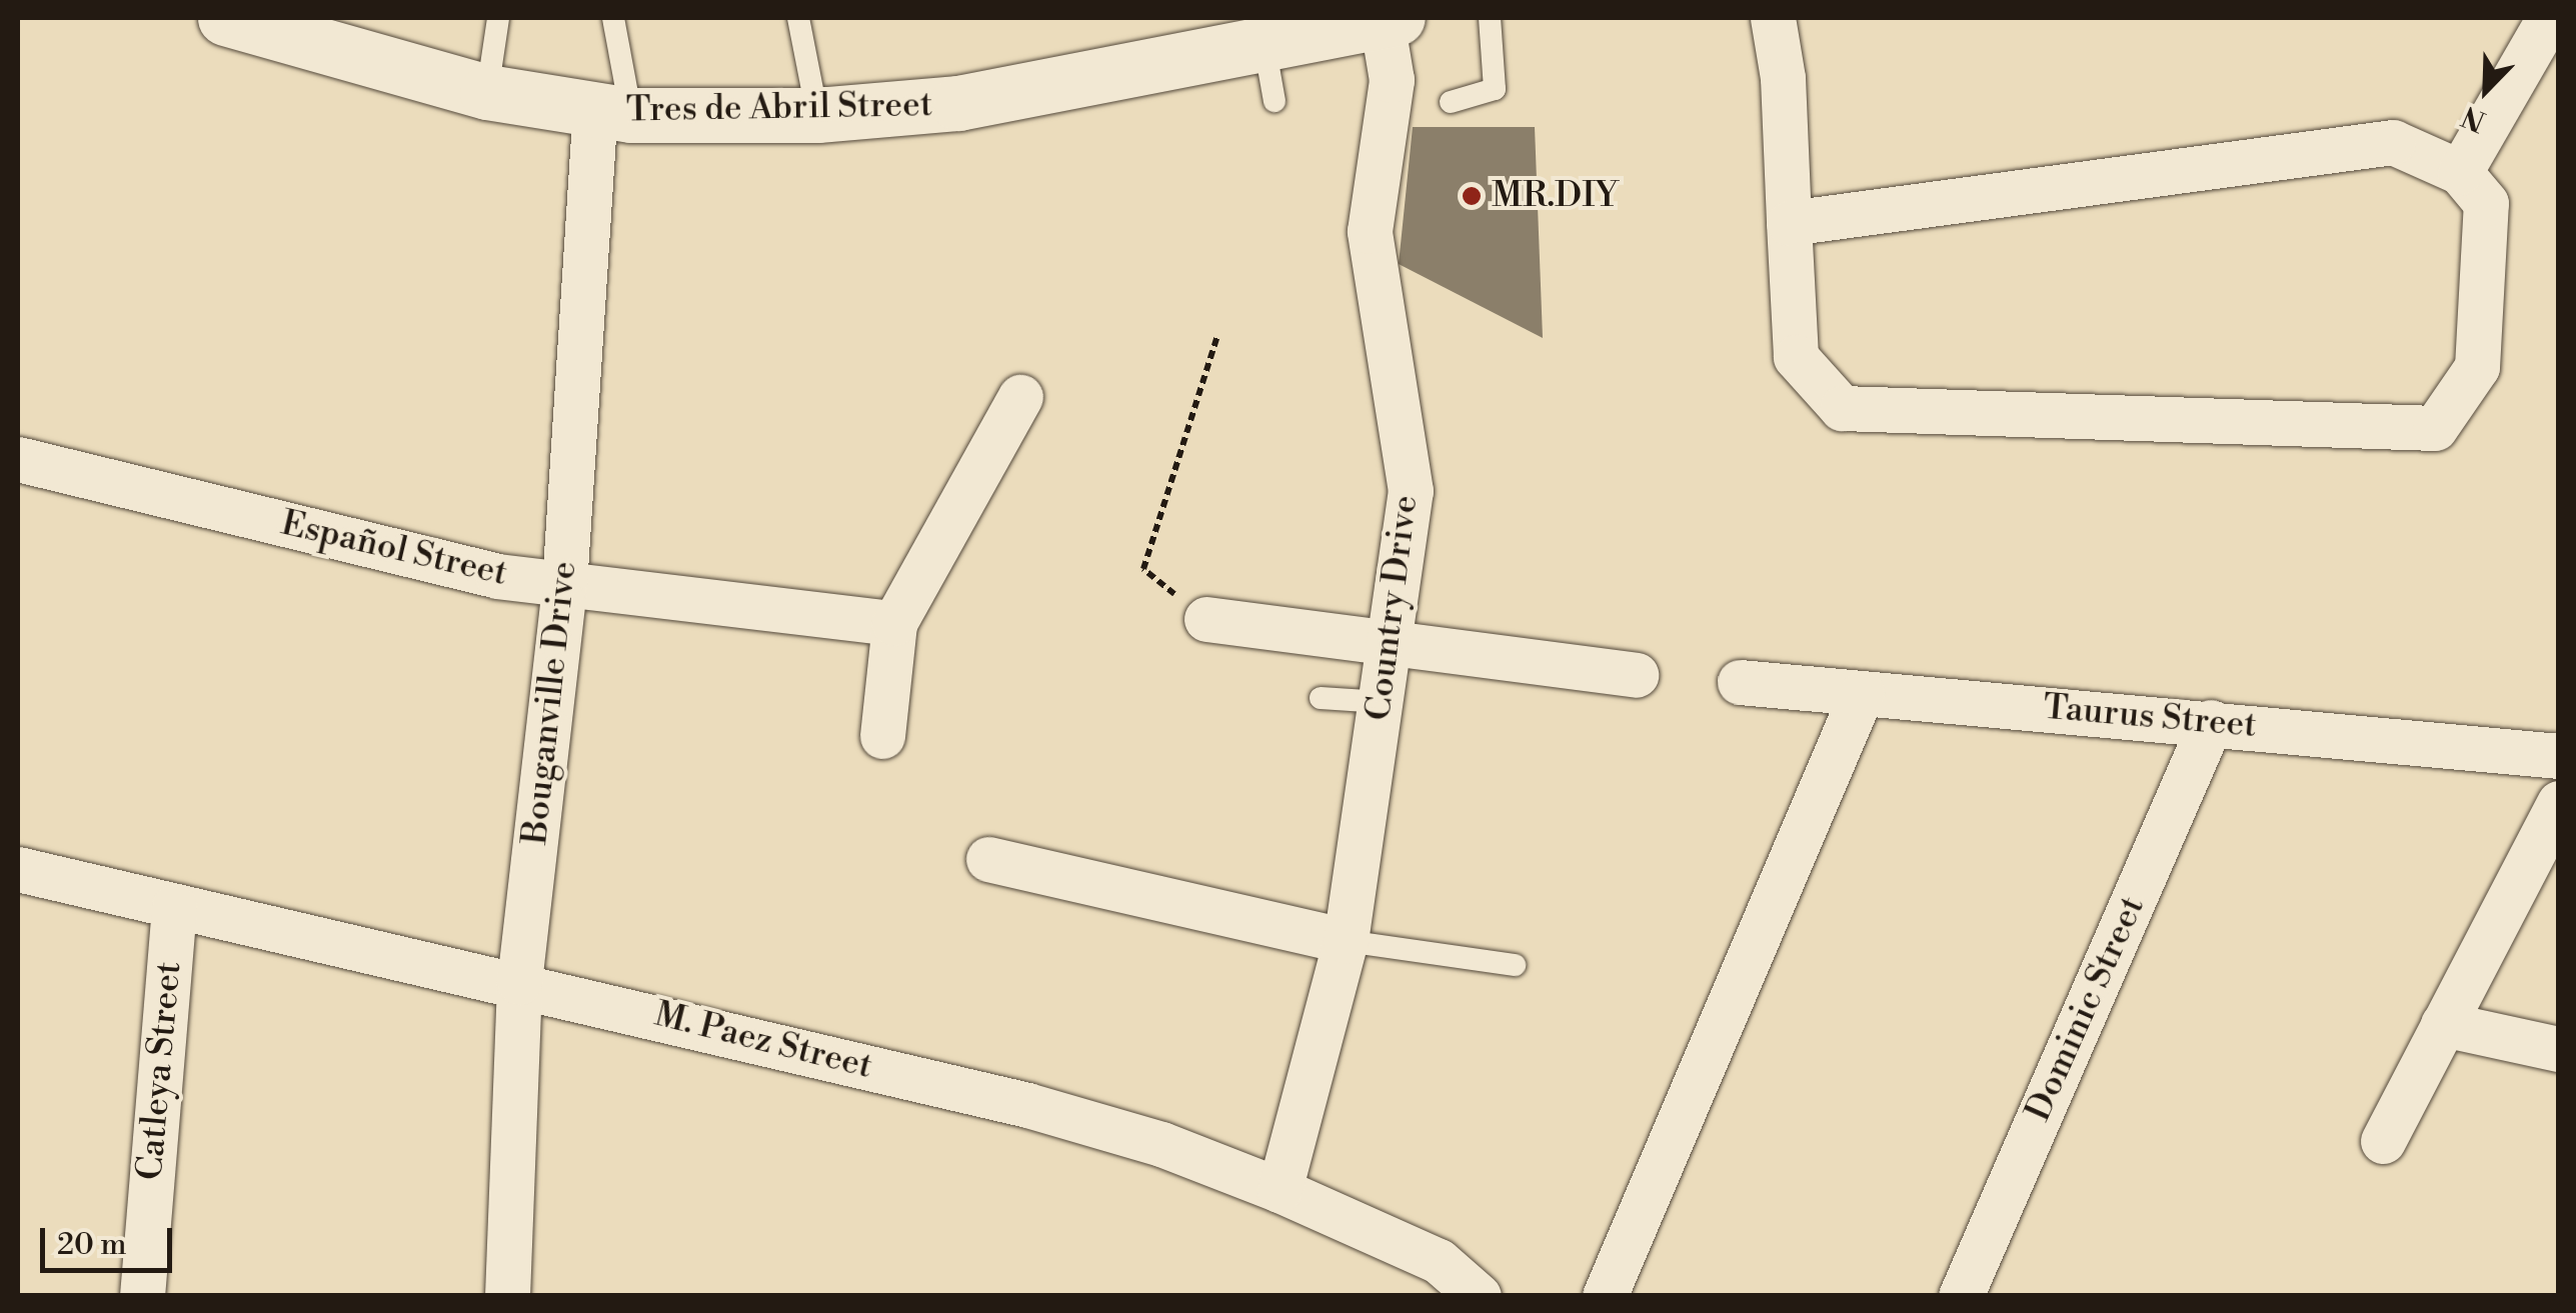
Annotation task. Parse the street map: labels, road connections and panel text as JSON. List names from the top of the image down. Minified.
{"streets":{"street":["Tres de Abril Street","Español Street","Country Drive","Bouganville Drive","Taurus Street","Dominic Street","M. Paez Street","Catleya Street"]},"crossings":[["Tres de Abril Street","Country Drive"],["Tres de Abril Street","Bouganville Drive"],["Español Street","Bouganville Drive"],["Country Drive","M. Paez Street"],["Bouganville Drive","M. Paez Street"],["Taurus Street","Dominic Street"],["M. Paez Street","Catleya Street"]],"places":["MR.DIY"],"scale_bar":"20 m","north":"bottom left"}
